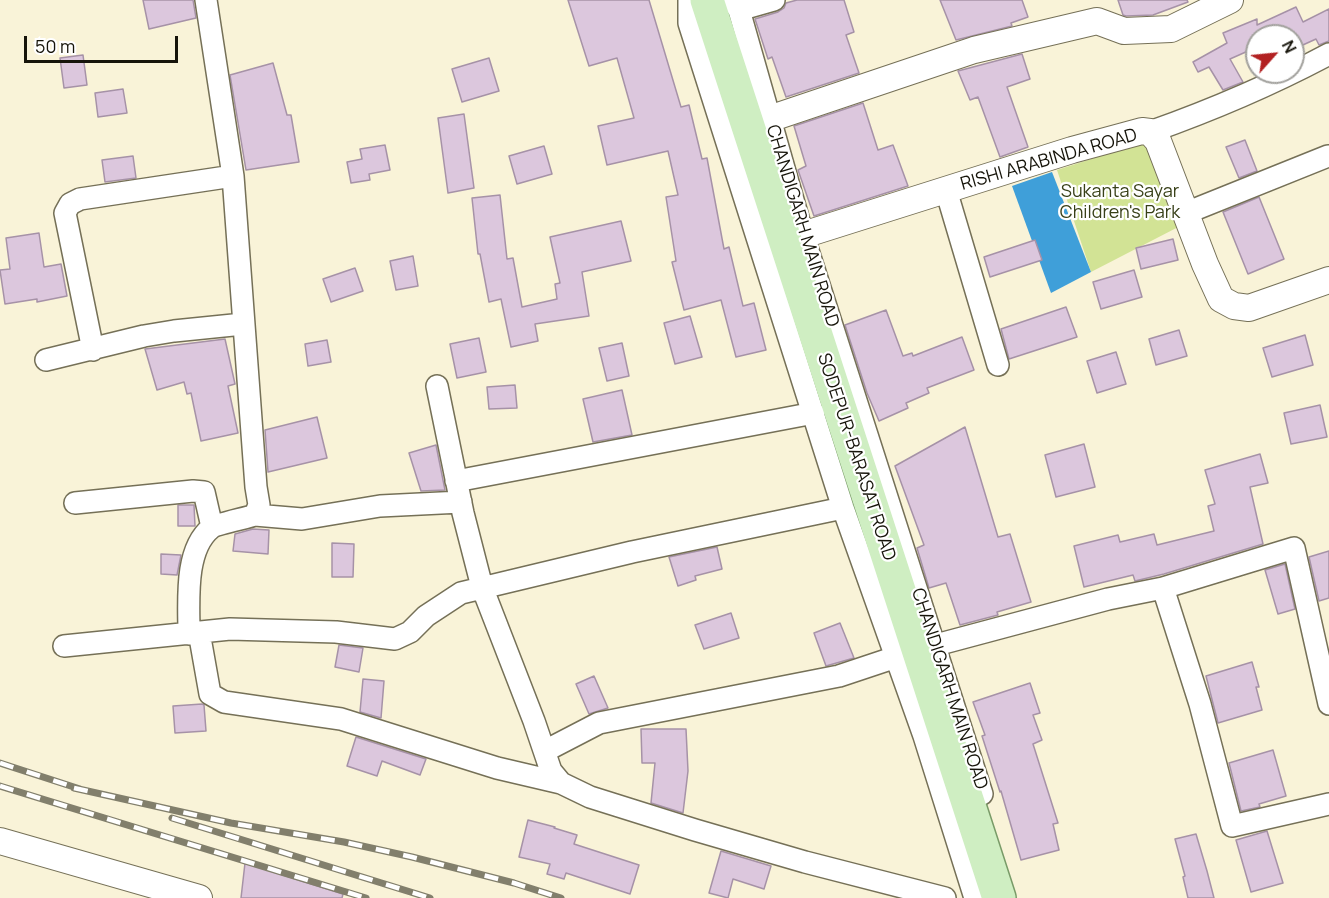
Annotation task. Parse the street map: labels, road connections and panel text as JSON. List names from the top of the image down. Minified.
{"streets":{"main road":["SODEPUR-BARASAT ROAD"],"street":["RISHI ARABINDA ROAD","CHANDIGARH MAIN ROAD"]},"crossings":[["RISHI ARABINDA ROAD","CHANDIGARH MAIN ROAD"],["CHANDIGARH MAIN ROAD","SODEPUR-BARASAT ROAD"]],"parks":["Sukanta Sayar Children's Park"],"scale_bar":"50 m","north":"top right"}
